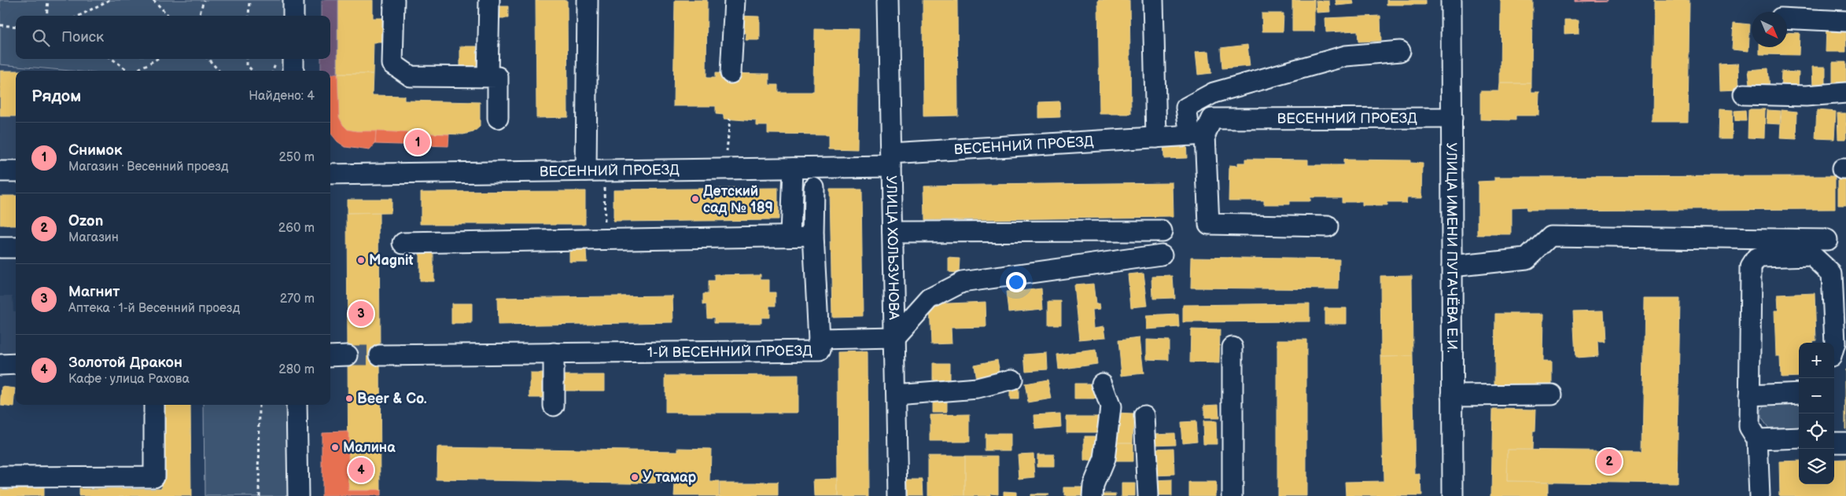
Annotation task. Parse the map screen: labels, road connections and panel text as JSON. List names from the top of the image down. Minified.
{"streets":{"street":["ВЕСЕННИЙ ПРОЕЗД","УЛИЦА ХОЛЬЗУНОВА","УЛИЦА ИМЕНИ ПУГАЧЁВА Е.И.","1-Й ВЕСЕННИЙ ПРОЕЗД"]},"crossings":[["ВЕСЕННИЙ ПРОЕЗД","УЛИЦА ХОЛЬЗУНОВА"],["ВЕСЕННИЙ ПРОЕЗД","УЛИЦА ИМЕНИ ПУГАЧЁВА Е.И."],["УЛИЦА ХОЛЬЗУНОВА","1-Й ВЕСЕННИЙ ПРОЕЗД"]],"places":["Детский сад № 189","Magnit","Beer & Co.","Малина","У тамар"],"north":"bottom right","page":{"search":"Поиск","heading":["Рядом","Найдено: 4"],"list":[{"mark":"1","name":"Снимок","note":"Магазин · Весенний проезд","value":"250 m"},{"mark":"2","name":"Ozon","note":"Магазин","value":"260 m"},{"mark":"3","name":"Магнит","note":"Аптека · 1-й Весенний проезд","value":"270 m"},{"mark":"4","name":"Золотой Дракон","note":"Кафе · улица Рахова","value":"280 m"}],"pins":["1","3","2","4"],"map_buttons":["+","−"]}}
